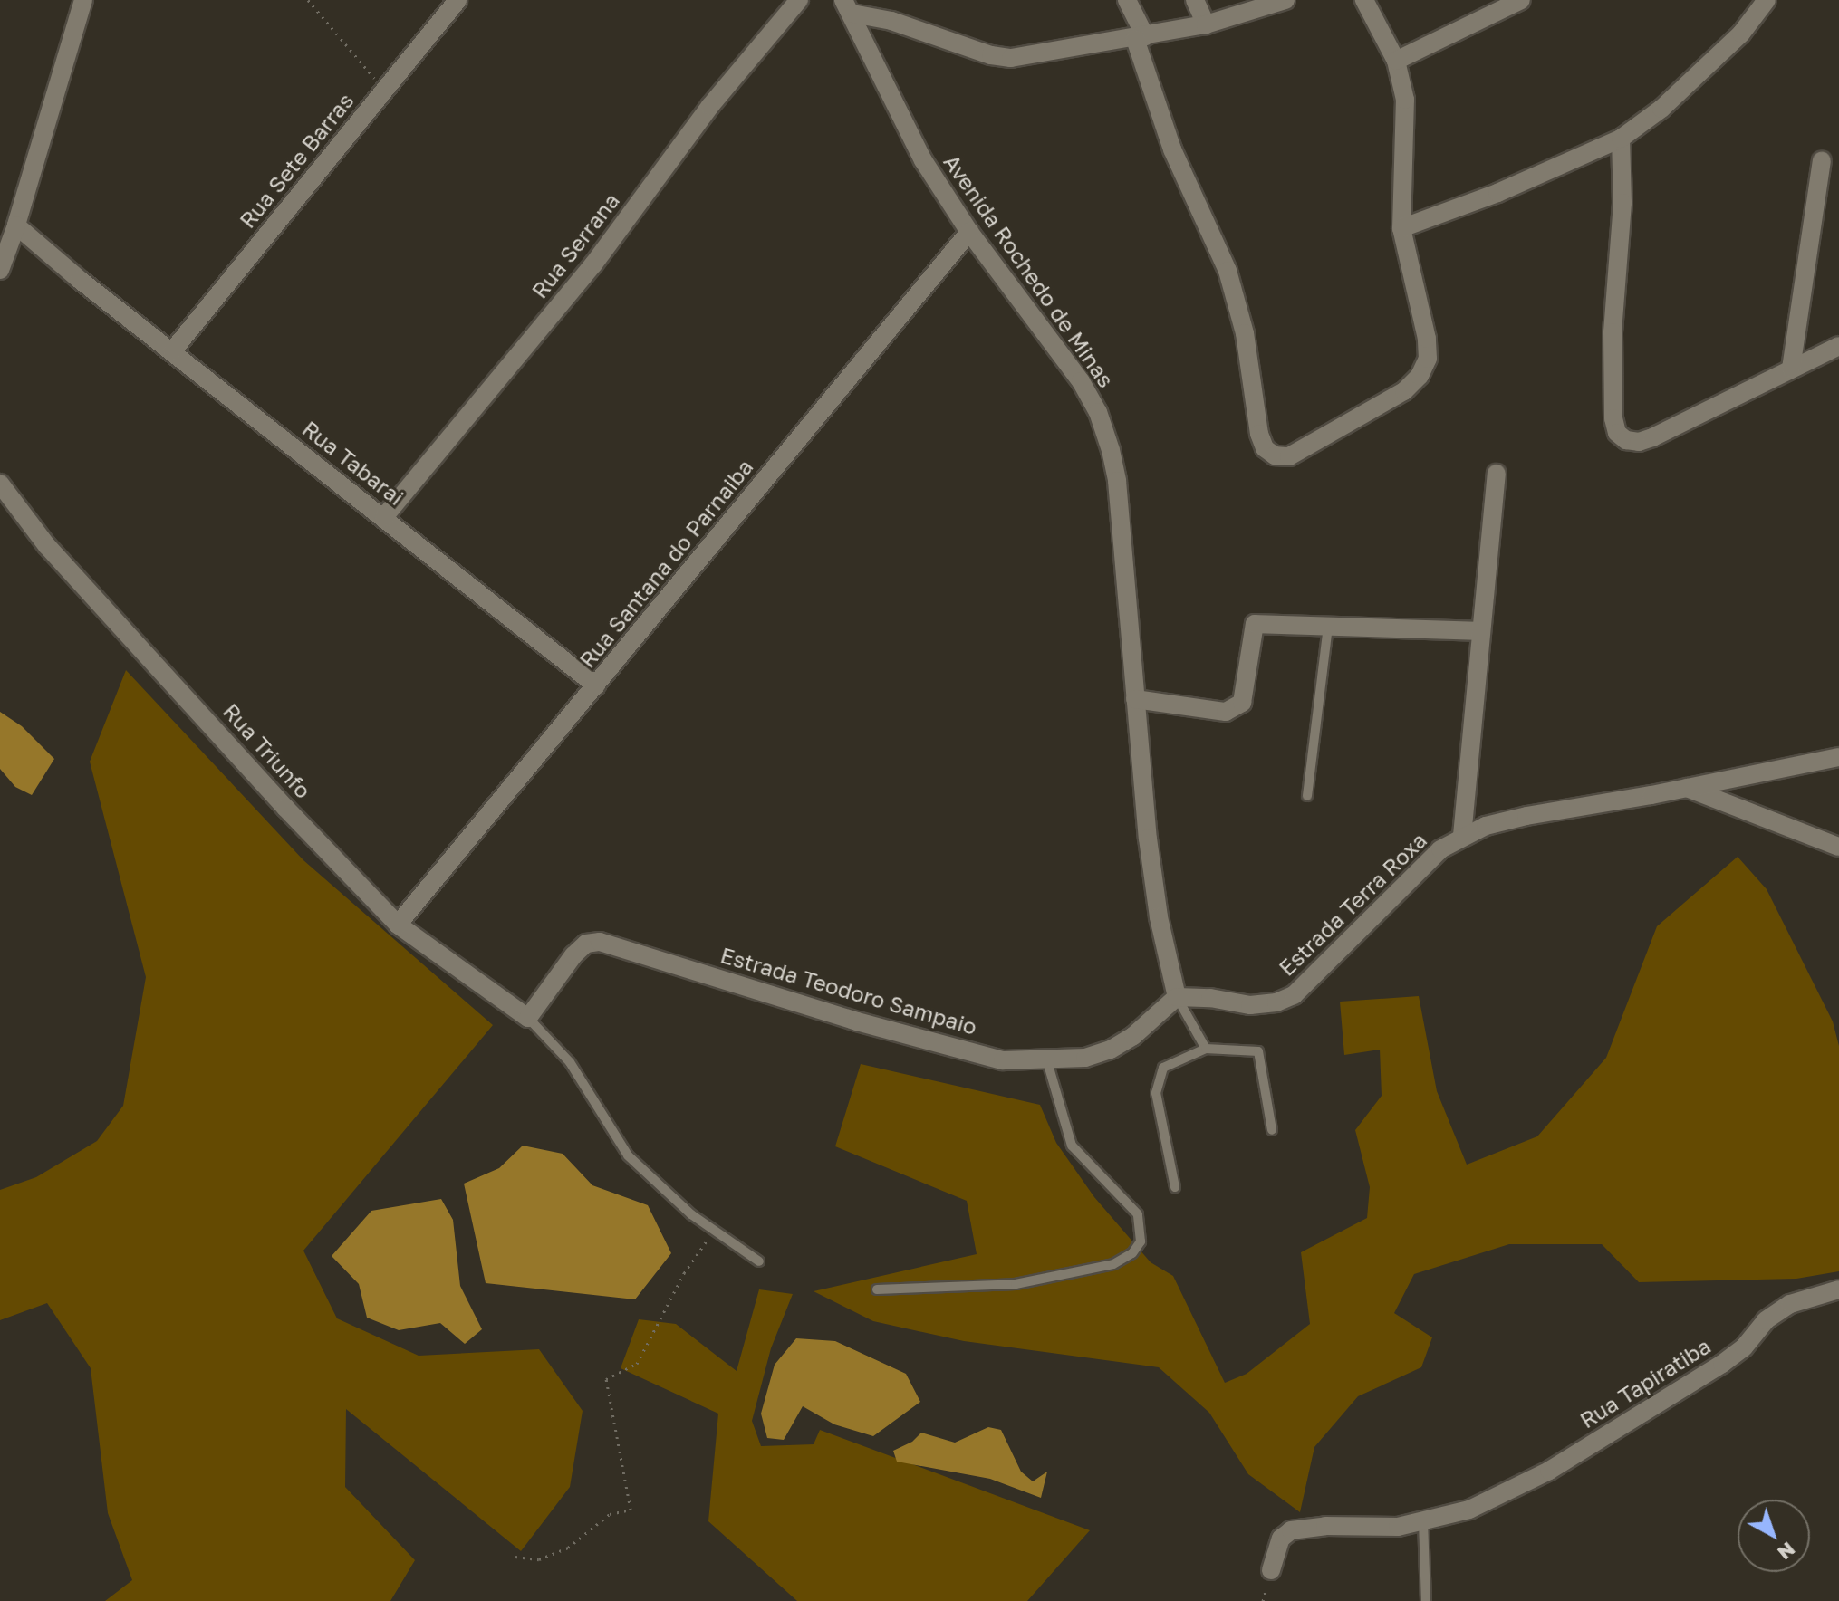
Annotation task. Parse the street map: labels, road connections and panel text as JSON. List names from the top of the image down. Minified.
{"streets":{"street":["Rua Sete Barras","Rua Serrana","Avenida Rochedo de Minas","Rua Tabarai","Rua Santana do Parnaiba","Rua Triunfo","Estrada Terra Roxa","Estrada Teodoro Sampaio","Rua Tapiratiba"]},"crossings":[["Rua Sete Barras","Rua Tabarai"],["Rua Serrana","Rua Tabarai"],["Avenida Rochedo de Minas","Rua Santana do Parnaiba"],["Rua Tabarai","Rua Santana do Parnaiba"],["Rua Santana do Parnaiba","Rua Triunfo"],["Rua Triunfo","Estrada Teodoro Sampaio"],["Estrada Terra Roxa","Estrada Teodoro Sampaio"]],"north":"bottom right"}
